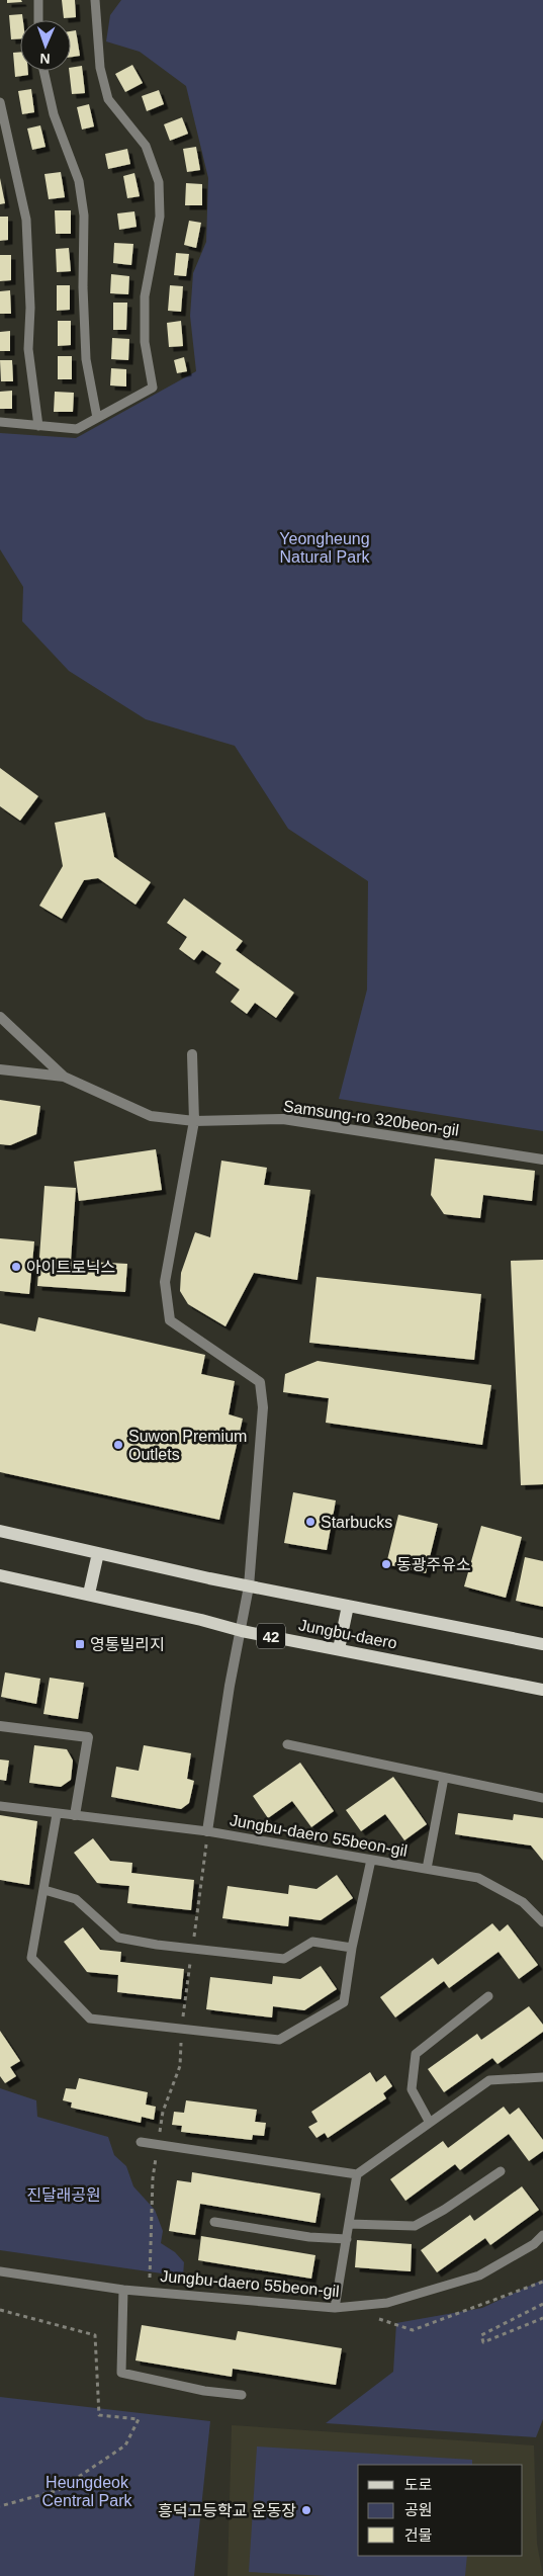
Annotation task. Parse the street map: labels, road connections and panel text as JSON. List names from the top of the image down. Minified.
{"streets":{"main road":["Jungbu-daero","42"],"street":["Samsung-ro 320beon-gil"],"lane":["Jungbu-daero 55beon-gil"]},"parks":["Yeongheung Natural Park","진달래공원","Heungdeok Central Park"],"places":{"other":["아이트로닉스","Suwon Premium Outlets","Starbucks","동광주유소","흥덕고등학교 운동장"],"transit":["영통빌리지"]},"legend":["도로","공원","건물"],"north":"bottom"}
